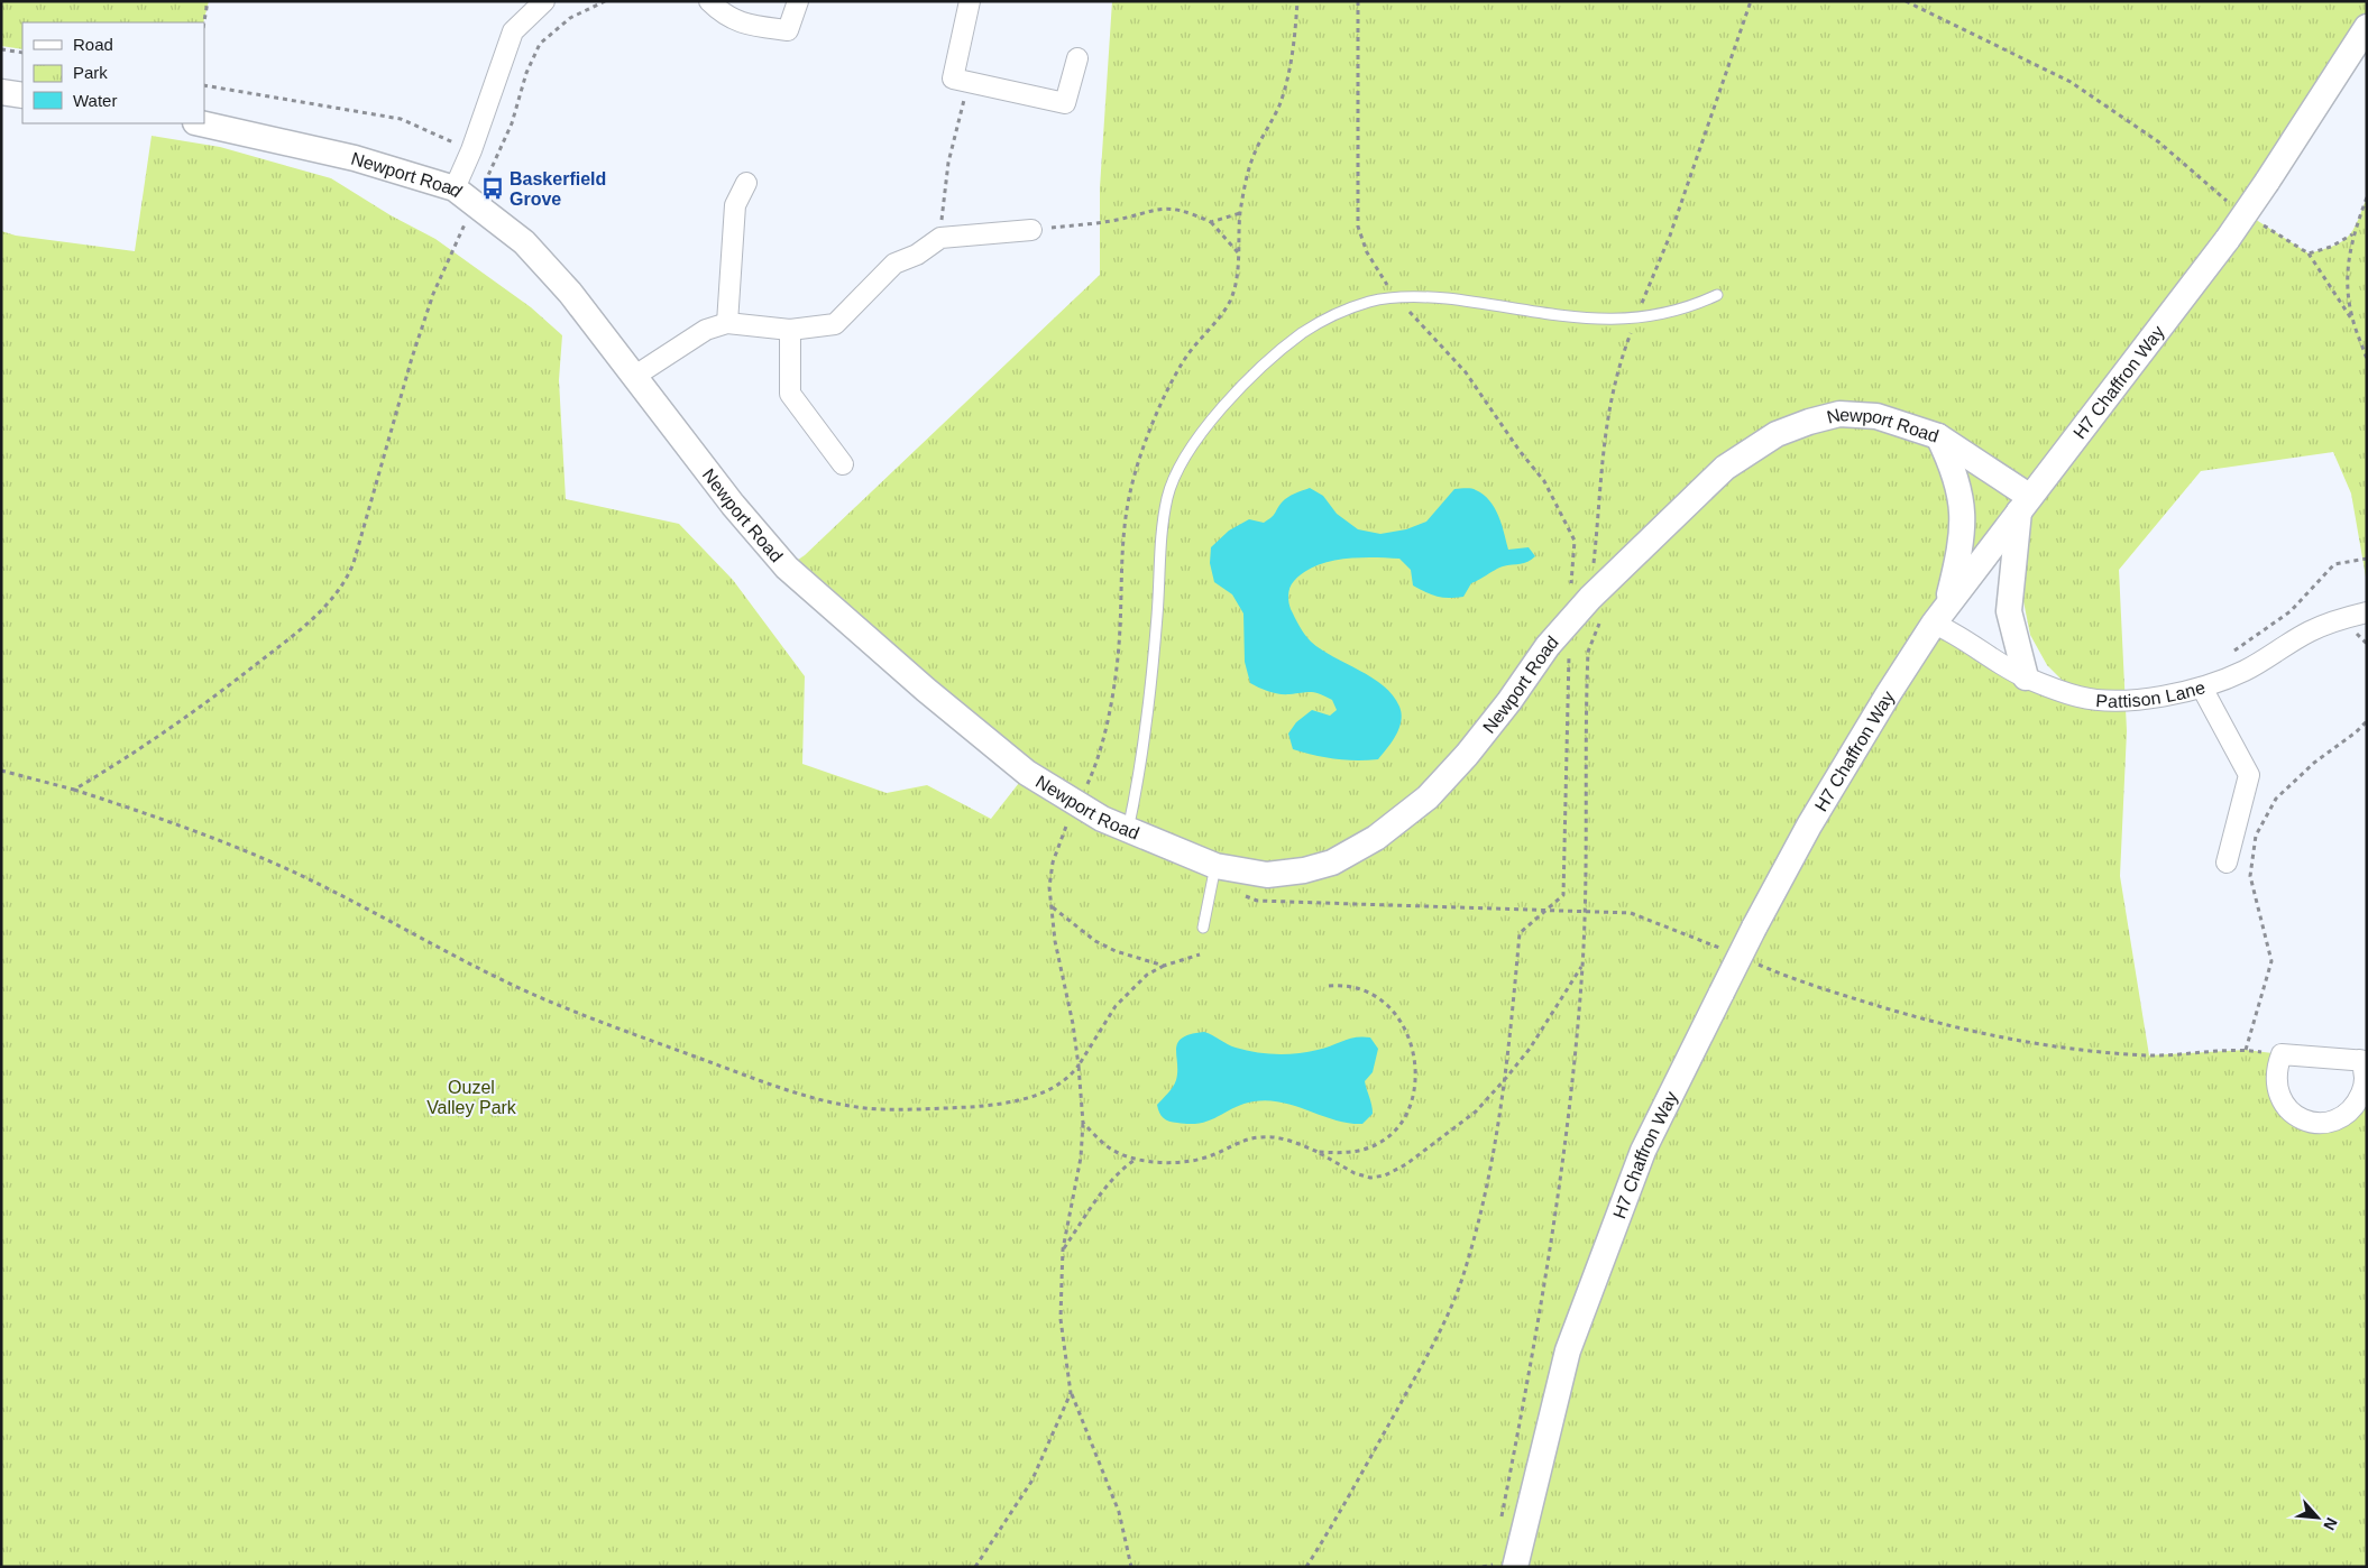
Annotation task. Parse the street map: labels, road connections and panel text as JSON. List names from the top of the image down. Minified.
{"streets":{"street":["Newport Road","H7 Chaffron Way","Pattison Lane"]},"crossings":[["Newport Road","H7 Chaffron Way"],["H7 Chaffron Way","Pattison Lane"]],"parks":["Ouzel Valley Park"],"places":{"bus stop":["Baskerfield Grove"]},"legend":["Road","Park","Water"],"north":"bottom right"}
